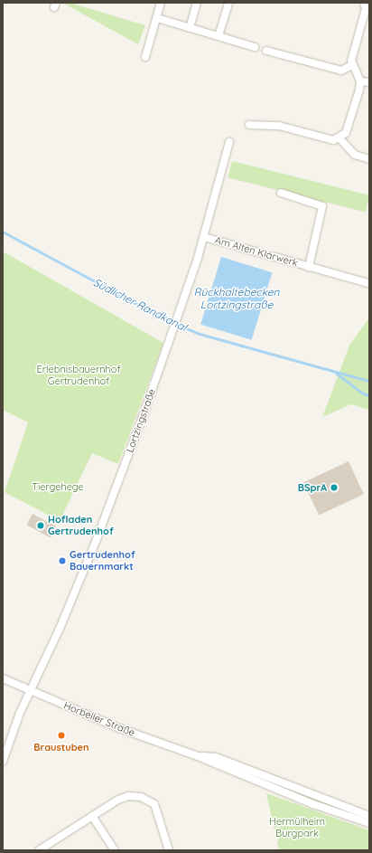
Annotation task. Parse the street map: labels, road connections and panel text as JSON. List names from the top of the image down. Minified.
{"streets":{"street":["Am Alten Klärwerk","Lortzingstraße","Horbeller Straße"]},"crossings":[["Am Alten Klärwerk","Lortzingstraße"],["Lortzingstraße","Horbeller Straße"]],"water":["Rückhaltebecken Lortzingstraße","Südlicher Randkanal"],"parks":["Erlebnisbauernhof Gertrudenhof","Tiergehege","Hermülheim Burgpark"],"places":["BSprA","Hofladen Gertrudenhof","Gertrudenhof Bauernmarkt","Braustuben"]}
